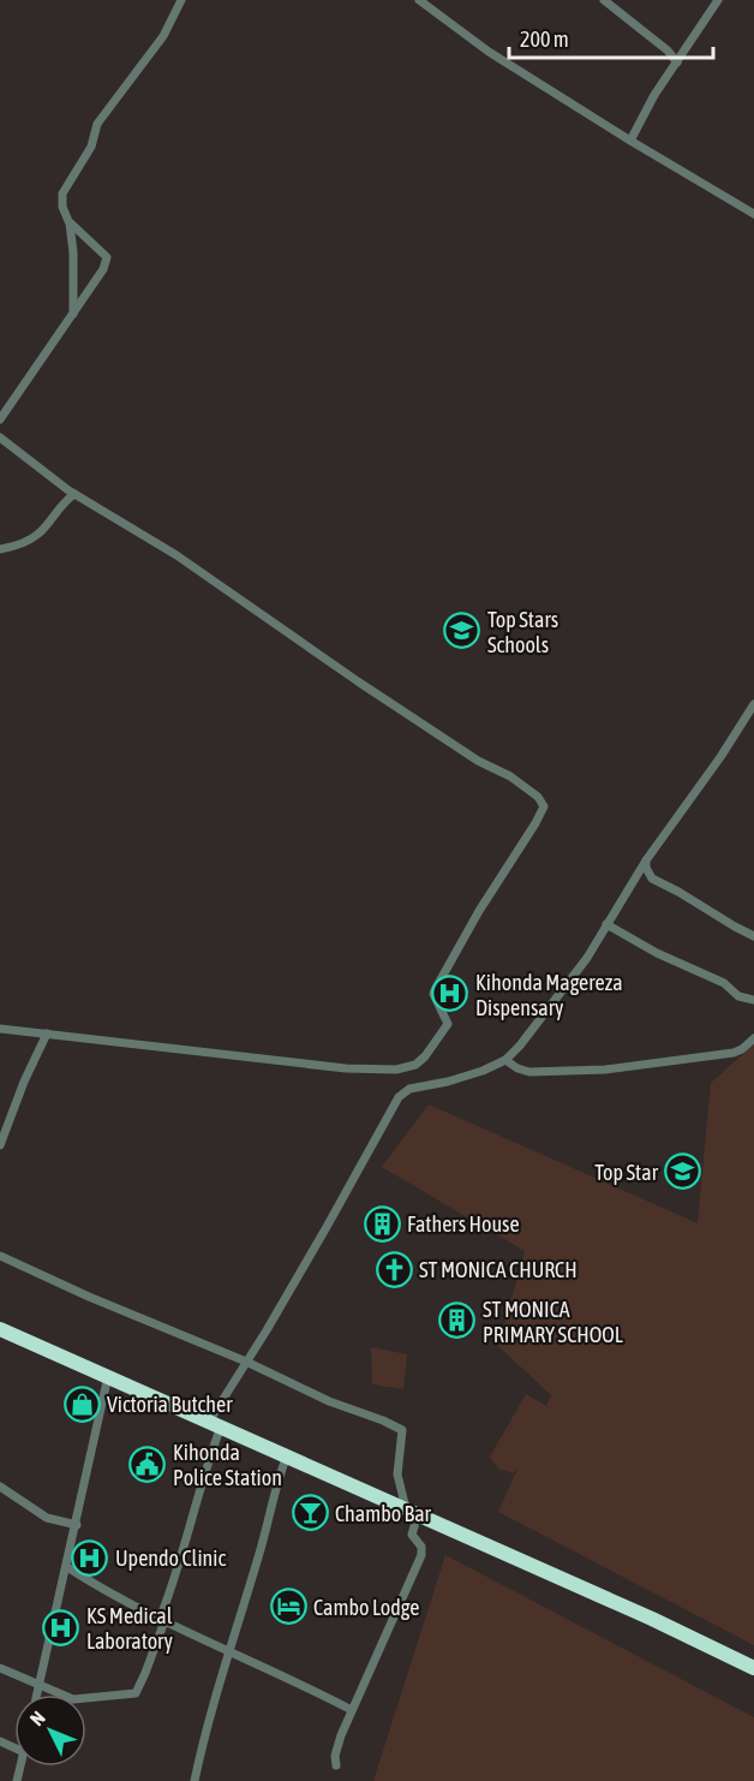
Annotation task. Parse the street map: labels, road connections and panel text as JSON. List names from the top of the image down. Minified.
{"places":{"school or university":["Top Stars Schools","Top Star"],"hospital":["Kihonda Magereza Dispensary","Upendo Clinic","KS Medical Laboratory"],"building":["Fathers House","ST MONICA PRIMARY SCHOOL"],"church":["ST MONICA CHURCH"],"shop":["Victoria Butcher"],"public building":["Kihonda Police Station"],"bar":["Chambo Bar"],"hotel":["Cambo Lodge"]},"scale_bar":"200 m","north":"top left"}
